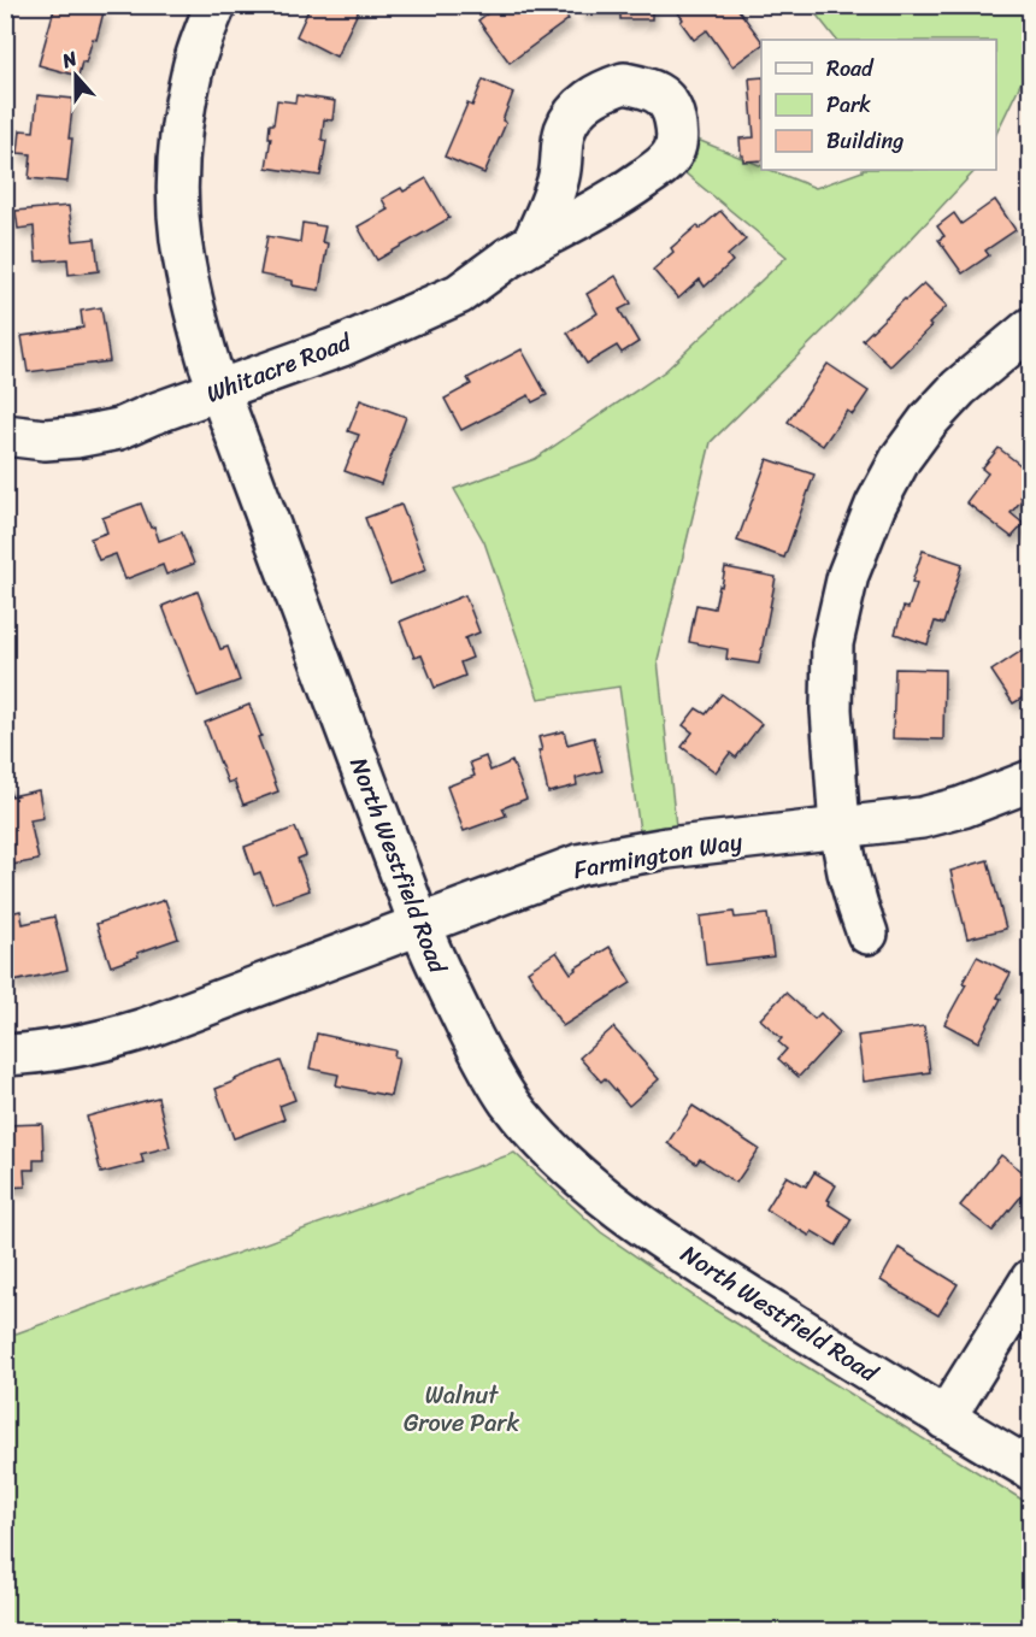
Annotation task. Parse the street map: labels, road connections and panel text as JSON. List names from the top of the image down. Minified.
{"streets":{"street":["Whitacre Road","Farmington Way","North Westfield Road"]},"crossings":[["Whitacre Road","North Westfield Road"],["Farmington Way","North Westfield Road"]],"parks":["Walnut Grove Park"],"legend":["Road","Park","Building"],"north":"top"}
